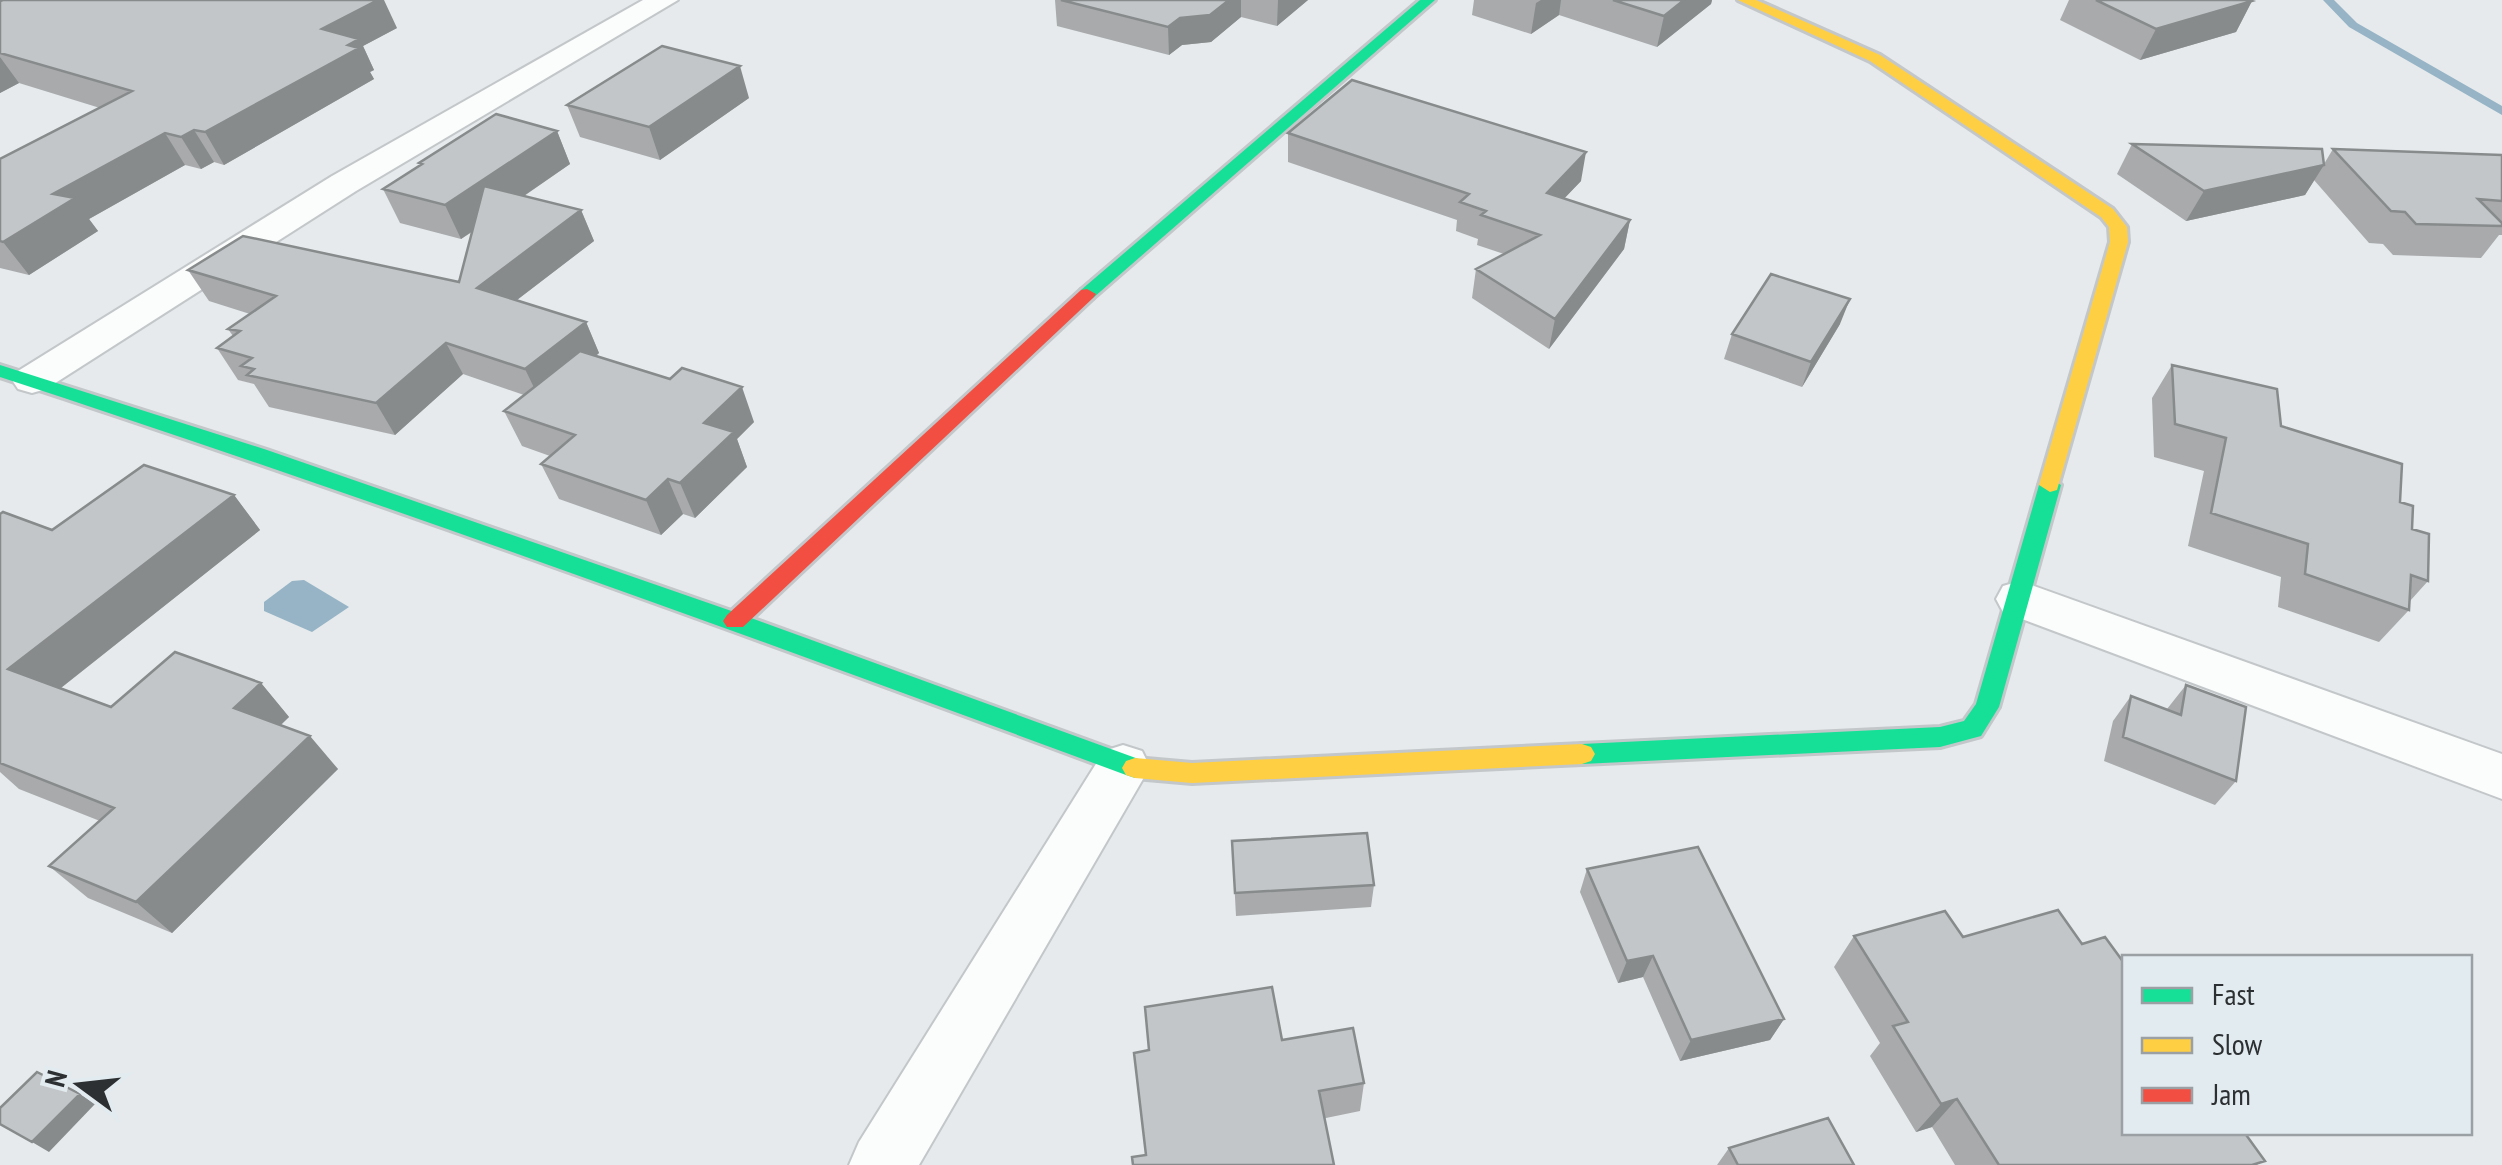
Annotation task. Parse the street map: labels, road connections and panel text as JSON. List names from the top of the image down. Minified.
{"legend":["Fast","Slow","Jam"],"north":"left"}
